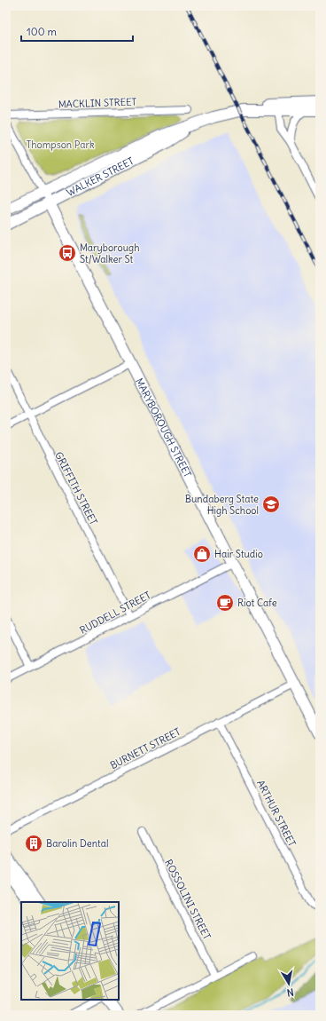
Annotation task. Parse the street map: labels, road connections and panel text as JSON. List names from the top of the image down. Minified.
{"streets":{"main road":["WALKER STREET","MARYBOROUGH STREET"],"street":["MACKLIN STREET","GRIFFITH STREET","RUDDELL STREET","BURNETT STREET","ARTHUR STREET","ROSSOLINI STREET"]},"crossings":[["WALKER STREET","MARYBOROUGH STREET"],["MARYBOROUGH STREET","RUDDELL STREET"],["MARYBOROUGH STREET","BURNETT STREET"],["GRIFFITH STREET","RUDDELL STREET"],["BURNETT STREET","ARTHUR STREET"]],"parks":["Thompson Park"],"places":{"bus stop":["Maryborough St/Walker St"],"school or university":["Bundaberg State High School"],"shop":["Hair Studio"],"cafe":["Riot Cafe"],"building":["Barolin Dental"]},"scale_bar":"100 m","north":"bottom"}
